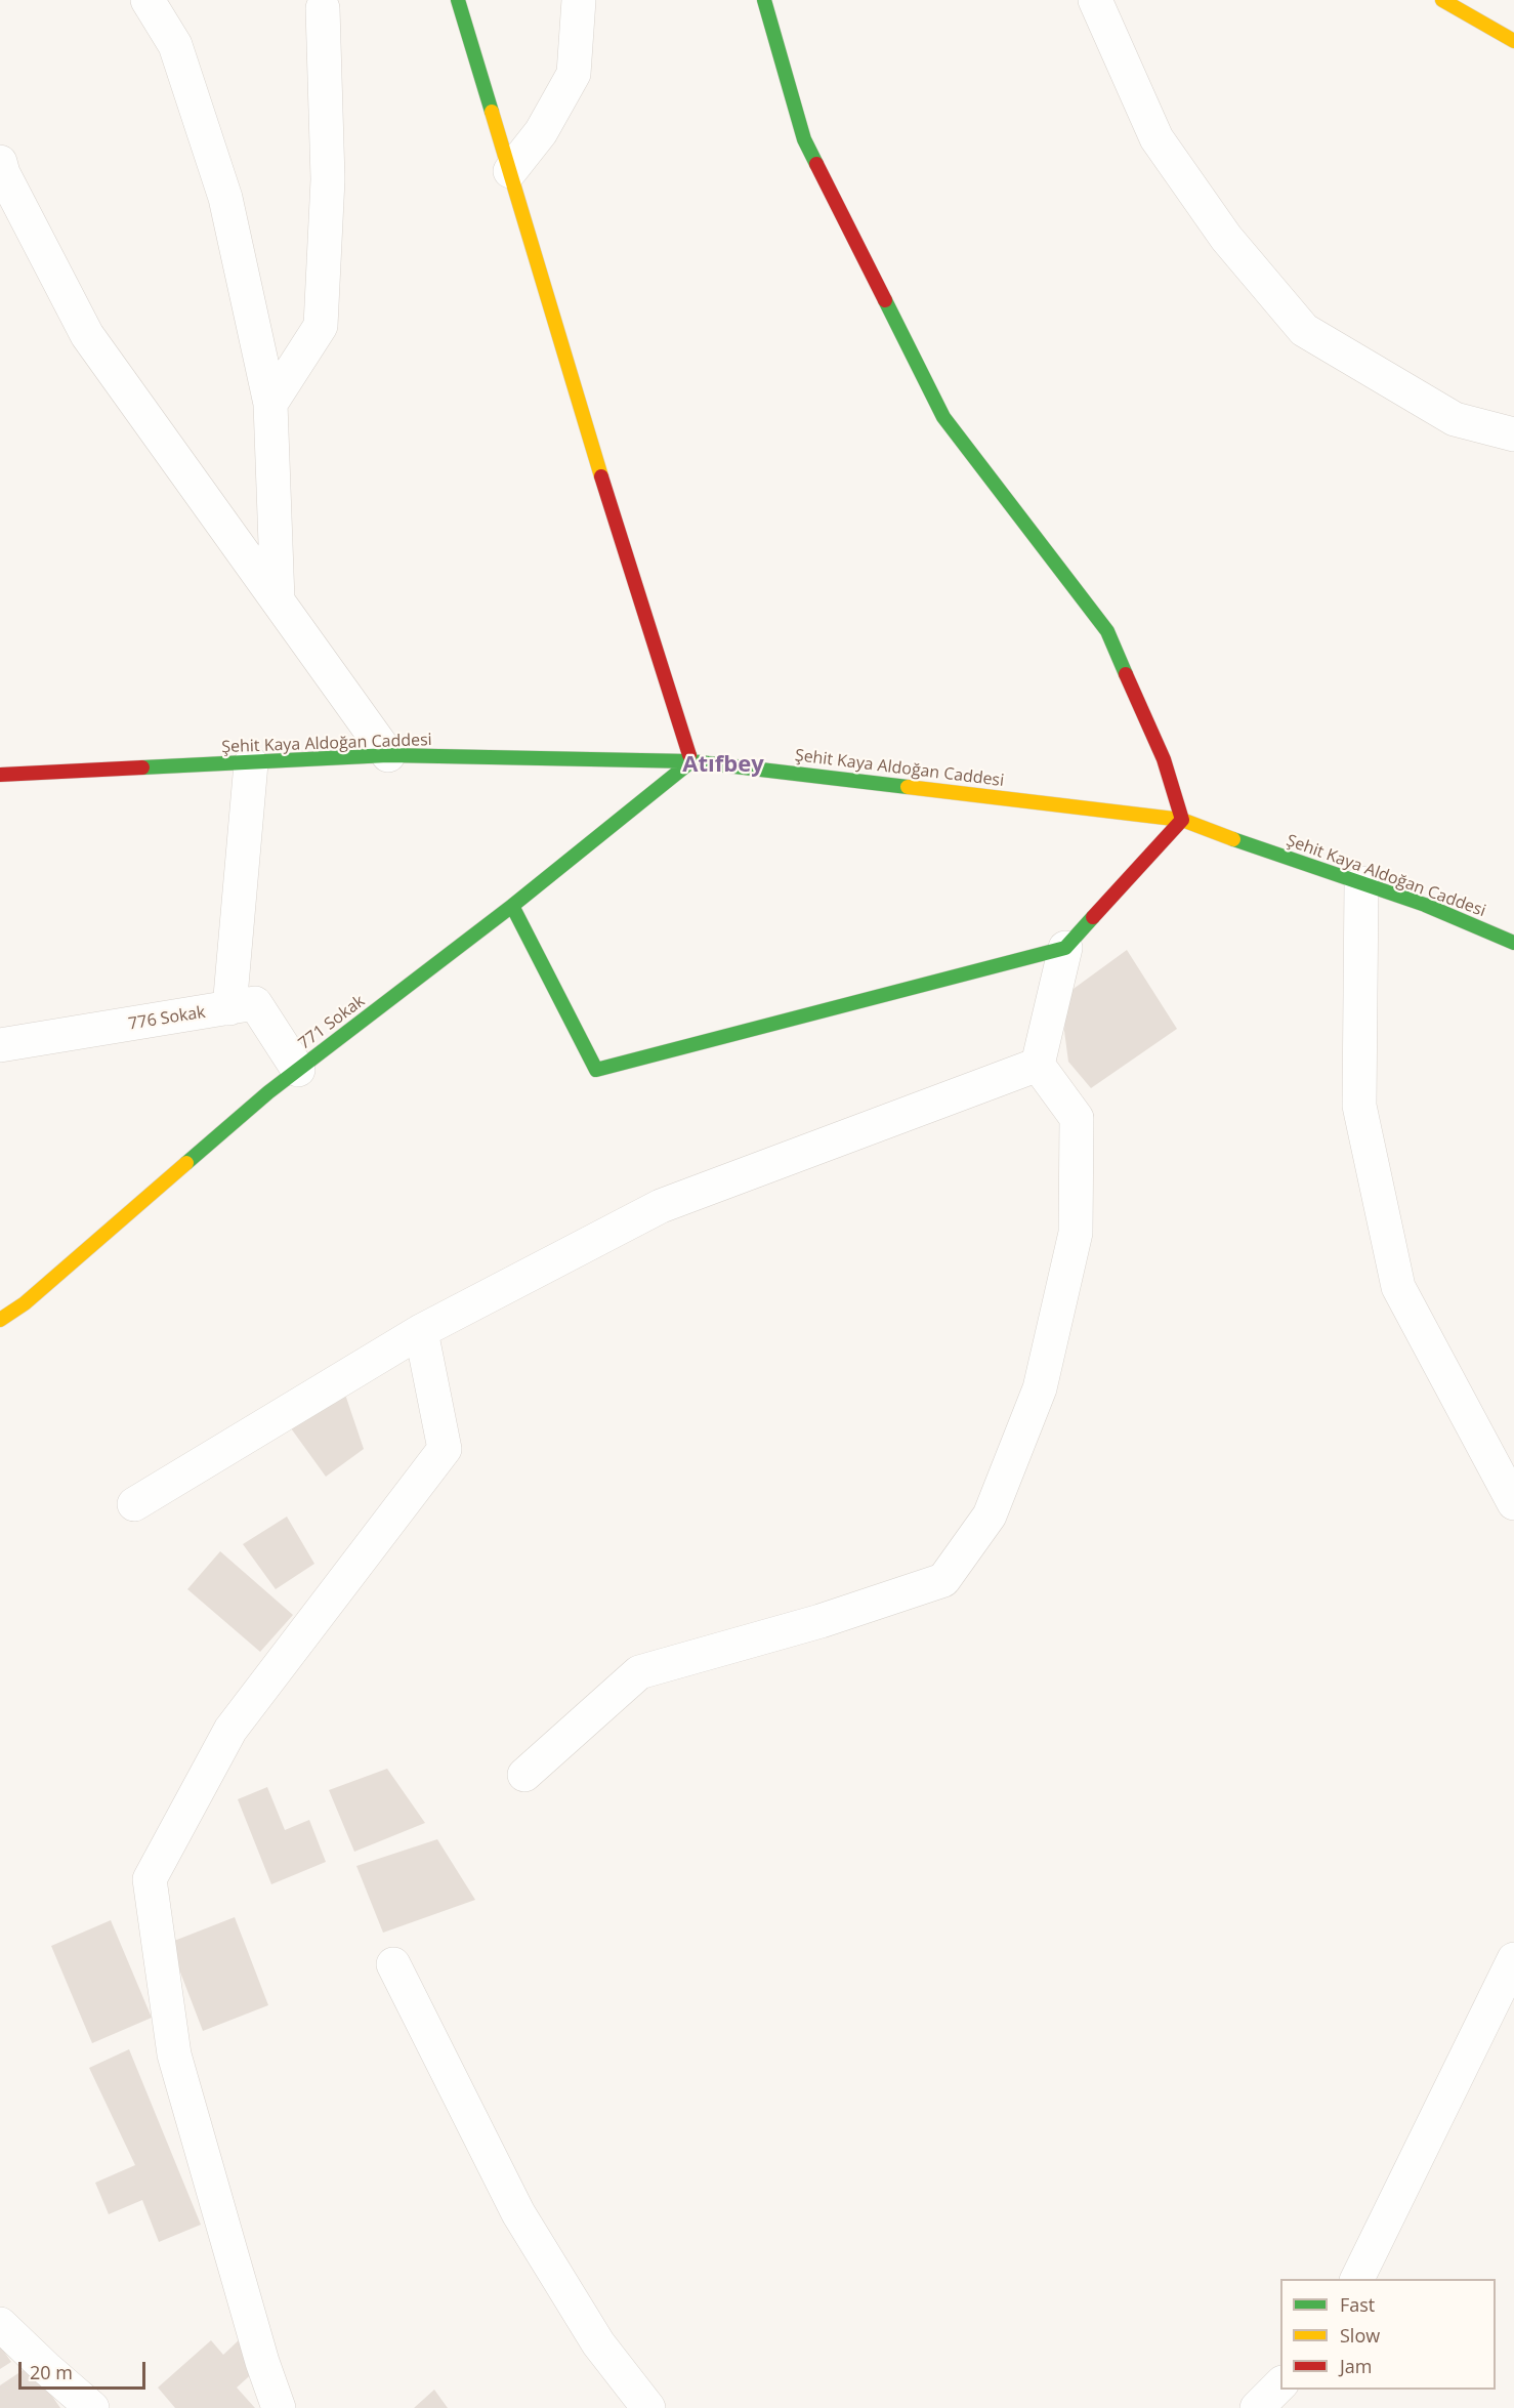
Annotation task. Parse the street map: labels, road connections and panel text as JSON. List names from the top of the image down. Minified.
{"streets":{"street":["Şehit Kaya Aldoğan Caddesi","776 Sokak","771 Sokak"]},"crossings":[["Şehit Kaya Aldoğan Caddesi","771 Sokak"],["776 Sokak","771 Sokak"]],"districts":["Atıfbey"],"legend":["Fast","Slow","Jam"],"scale_bar":"20 m"}
